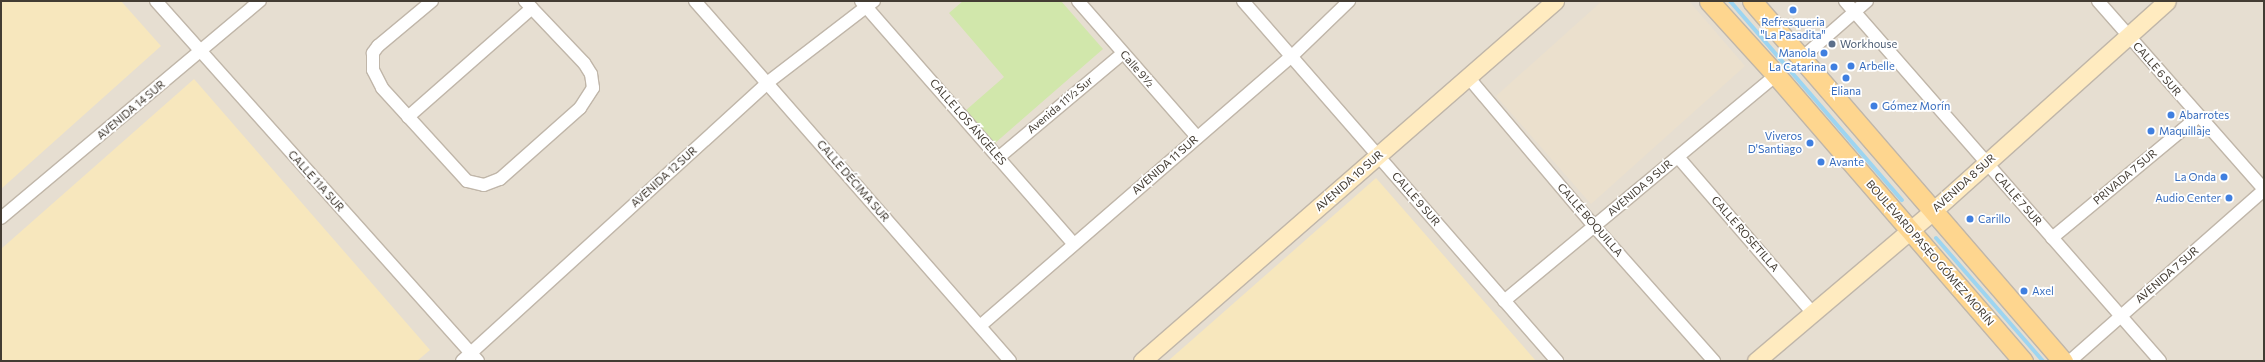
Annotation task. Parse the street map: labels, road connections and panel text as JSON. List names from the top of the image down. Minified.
{"streets":{"main road":["AVENIDA 10 SUR","AVENIDA 8 SUR","BOULEVARD PASEO GÓMEZ MORÍN"],"street":["Calle 9½","CALLE 6 SUR","Avenida 11½ Sur","AVENIDA 14 SUR","CALLE LOS ÁNGELES","AVENIDA 11 SUR","AVENIDA 12 SUR","PRIVADA 7 SUR","CALLE 11A SUR","CALLE DÉCIMA SUR","AVENIDA 9 SUR","CALLE 9 SUR","CALLE 7 SUR","CALLE BOQUILLA","CALLE ROSETILLA","AVENIDA 7 SUR"]},"crossings":[["Calle 9½","Avenida 11½ Sur"],["Calle 9½","AVENIDA 11 SUR"],["CALLE 6 SUR","PRIVADA 7 SUR"],["CALLE 6 SUR","AVENIDA 8 SUR"],["CALLE 6 SUR","AVENIDA 7 SUR"],["Avenida 11½ Sur","CALLE LOS ÁNGELES"],["AVENIDA 14 SUR","CALLE 11A SUR"],["CALLE LOS ÁNGELES","AVENIDA 11 SUR"],["CALLE LOS ÁNGELES","AVENIDA 12 SUR"],["AVENIDA 11 SUR","CALLE DÉCIMA SUR"],["AVENIDA 11 SUR","CALLE 9 SUR"],["AVENIDA 12 SUR","CALLE 11A SUR"],["AVENIDA 12 SUR","CALLE DÉCIMA SUR"],["PRIVADA 7 SUR","CALLE 7 SUR"],["AVENIDA 10 SUR","CALLE 9 SUR"],["AVENIDA 10 SUR","CALLE BOQUILLA"],["AVENIDA 8 SUR","CALLE 7 SUR"],["AVENIDA 8 SUR","CALLE ROSETILLA"],["AVENIDA 8 SUR","BOULEVARD PASEO GÓMEZ MORÍN"],["AVENIDA 9 SUR","CALLE 9 SUR"],["AVENIDA 9 SUR","CALLE BOQUILLA"],["AVENIDA 9 SUR","CALLE ROSETILLA"],["AVENIDA 9 SUR","BOULEVARD PASEO GÓMEZ MORÍN"],["CALLE 7 SUR","AVENIDA 7 SUR"]],"places":["Refresqueria \"La Pasadita\"","Workhouse","Manola","Arbelle","La Catarina","Eliana","Gómez Morín","Abarrotes","Maquillaje","Viveros D'Santiago","Avante","La Onda","Audio Center","Carillo","Axel"]}
